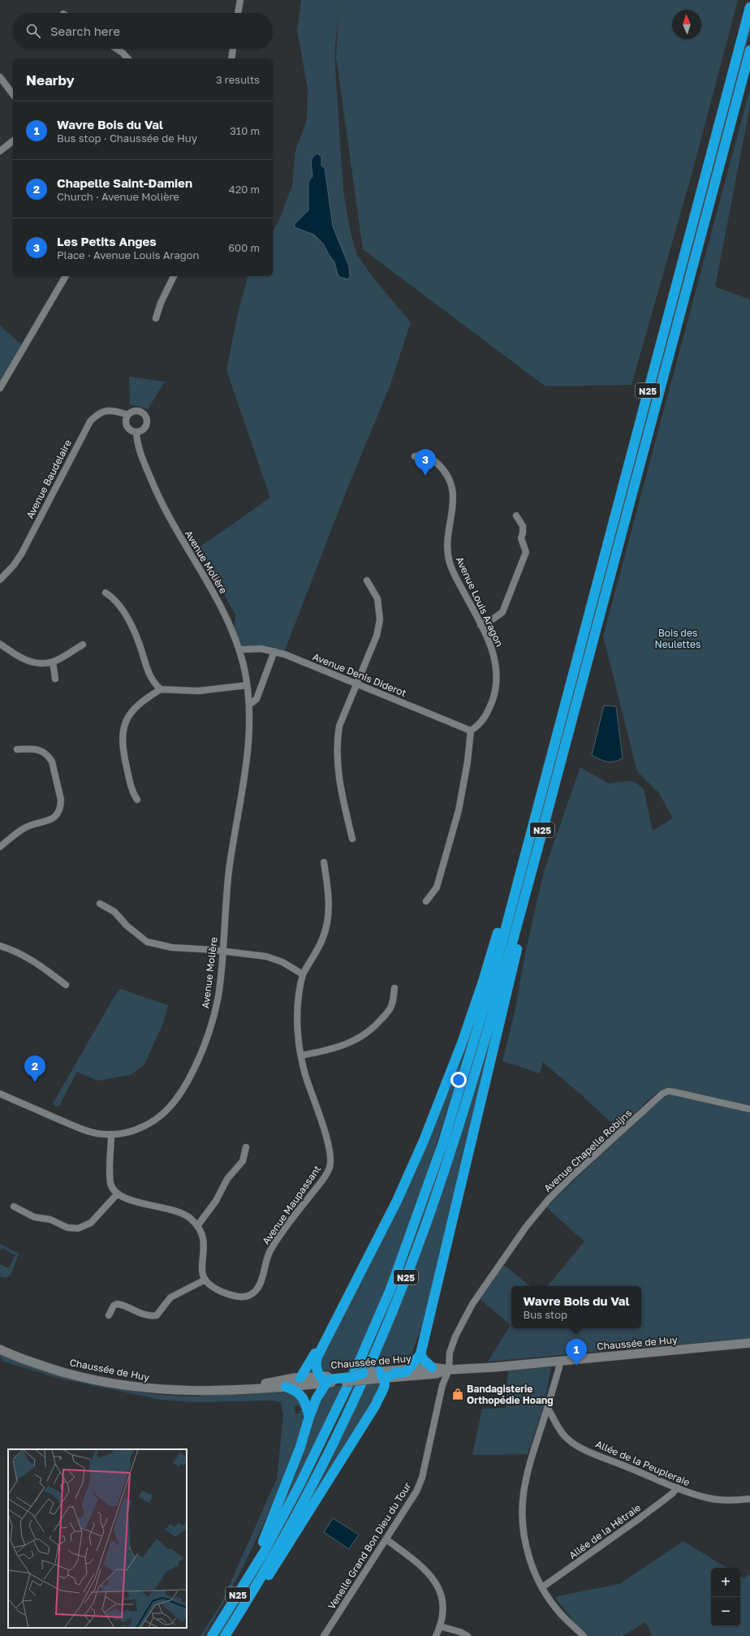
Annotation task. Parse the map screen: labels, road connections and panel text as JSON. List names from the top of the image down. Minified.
{"streets":{"highway":["N25"],"main road":["Chaussée de Huy"],"street":["Avenue Baudelaire","Avenue Molière","Avenue Louis Aragon","Avenue Denis Diderot","Avenue Chapelle Robijns","Avenue Maupassant","Allée de la Peupleraie","Allée de la Hêtraie","Venelle Grand Bon Dieu du Tour"]},"crossings":[["Avenue Baudelaire","Avenue Molière"],["Avenue Molière","Avenue Denis Diderot"],["Avenue Louis Aragon","Avenue Denis Diderot"],["Avenue Chapelle Robijns","Chaussée de Huy"],["Avenue Chapelle Robijns","Venelle Grand Bon Dieu du Tour"],["Chaussée de Huy","Venelle Grand Bon Dieu du Tour"],["Allée de la Peupleraie","Allée de la Hêtraie"]],"parks":["Bois des Neulettes"],"places":{"shop":["Bandagisterie Orthopédie Hoang"]},"north":"top","page":{"search":"Search here","heading":["Nearby","3 results"],"list":[{"mark":"1","name":"Wavre Bois du Val","note":"Bus stop · Chaussée de Huy","value":"310 m"},{"mark":"2","name":"Chapelle Saint-Damien","note":"Church · Avenue Molière","value":"420 m"},{"mark":"3","name":"Les Petits Anges","note":"Place · Avenue Louis Aragon","value":"600 m"}],"pins":["3","2","1"],"popup":["Wavre Bois du Val","Bus stop"],"map_buttons":["+","−"]}}
